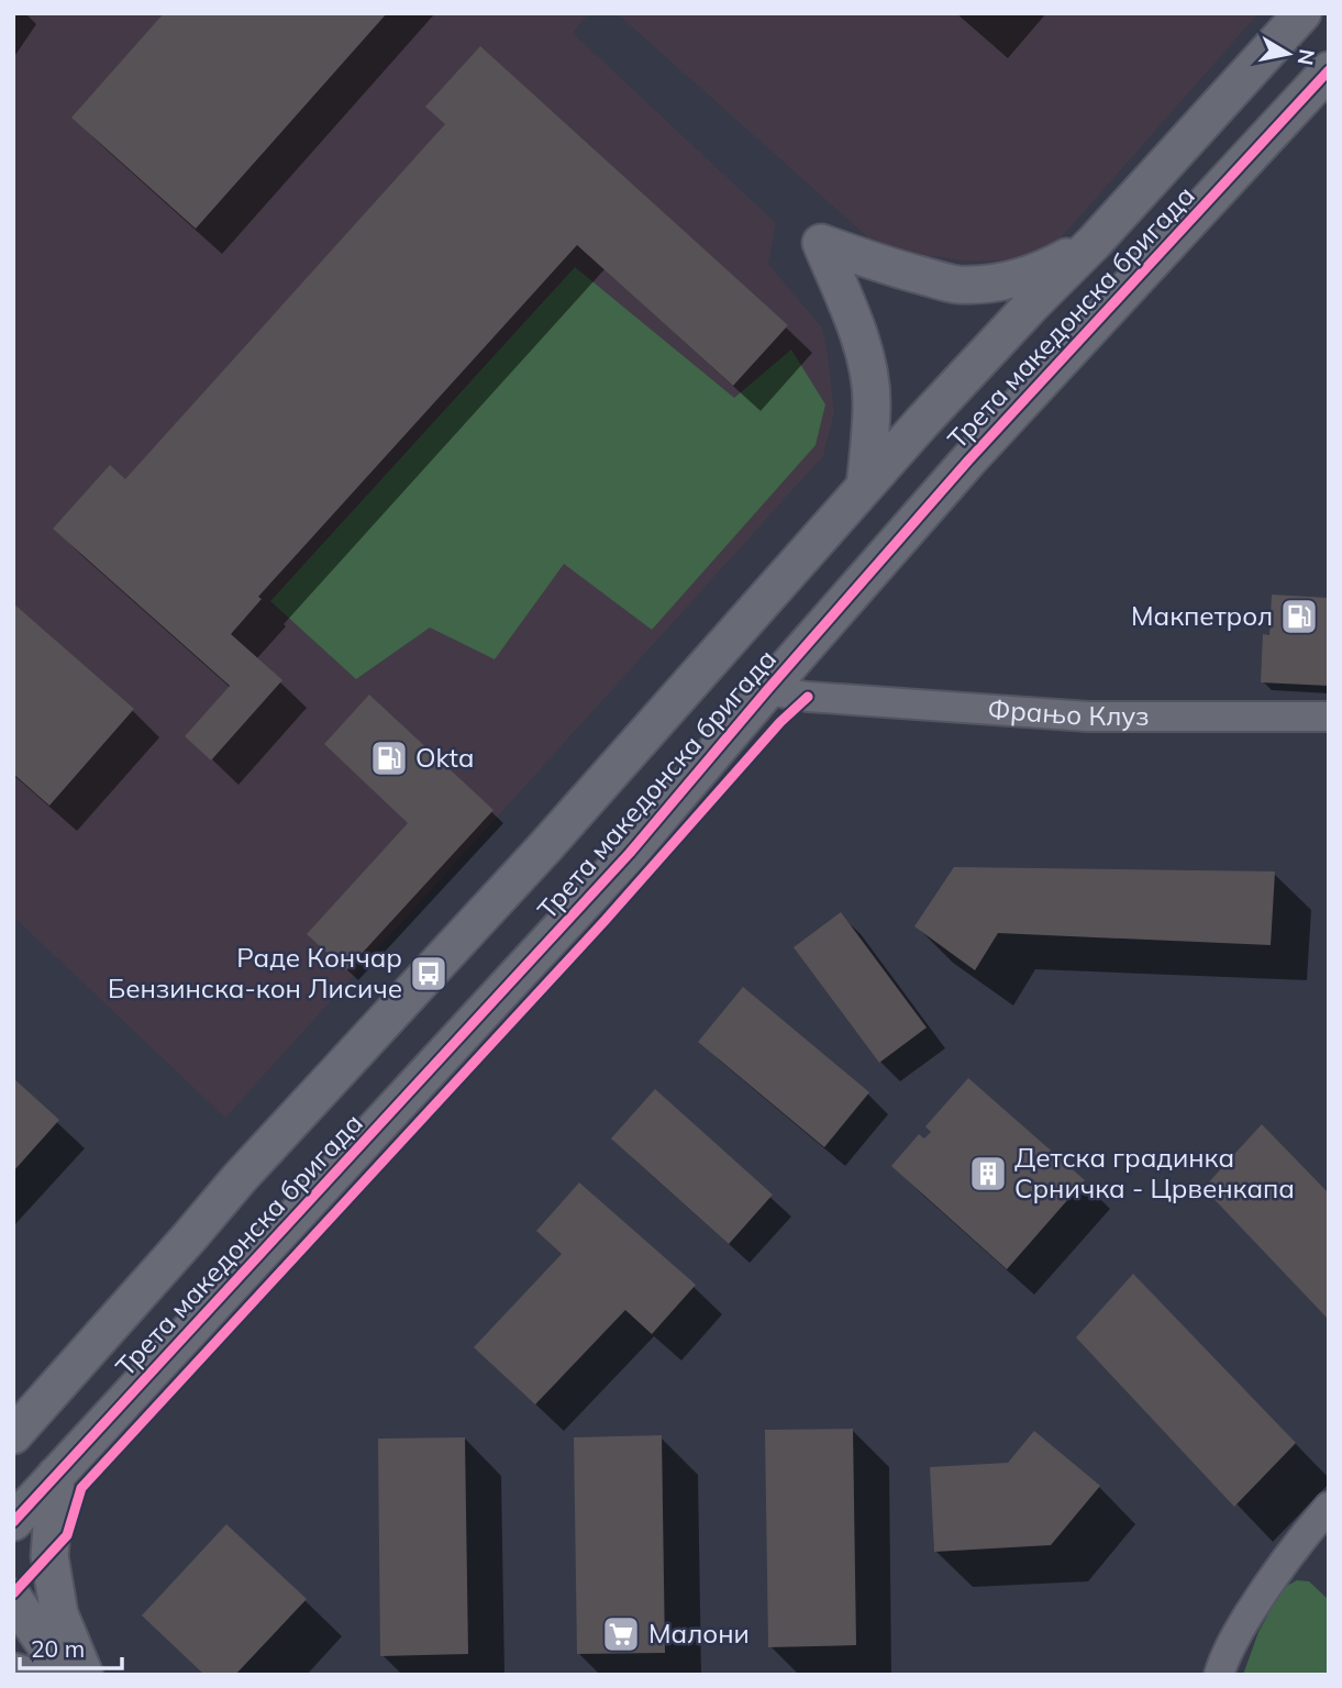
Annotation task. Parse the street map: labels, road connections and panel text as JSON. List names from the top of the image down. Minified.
{"streets":{"street":["Трета македонска бригада","Фрањо Клуз"]},"crossings":[["Трета македонска бригада","Фрањо Клуз"]],"places":{"fuel station":["Макпетрол","Okta"],"bus stop":["Раде Кончар Бензинска-кон Лисиче"],"building":["Детска градинка Срничка - Црвенкапа"],"supermarket":["Малони"]},"scale_bar":"20 m","north":"right"}
